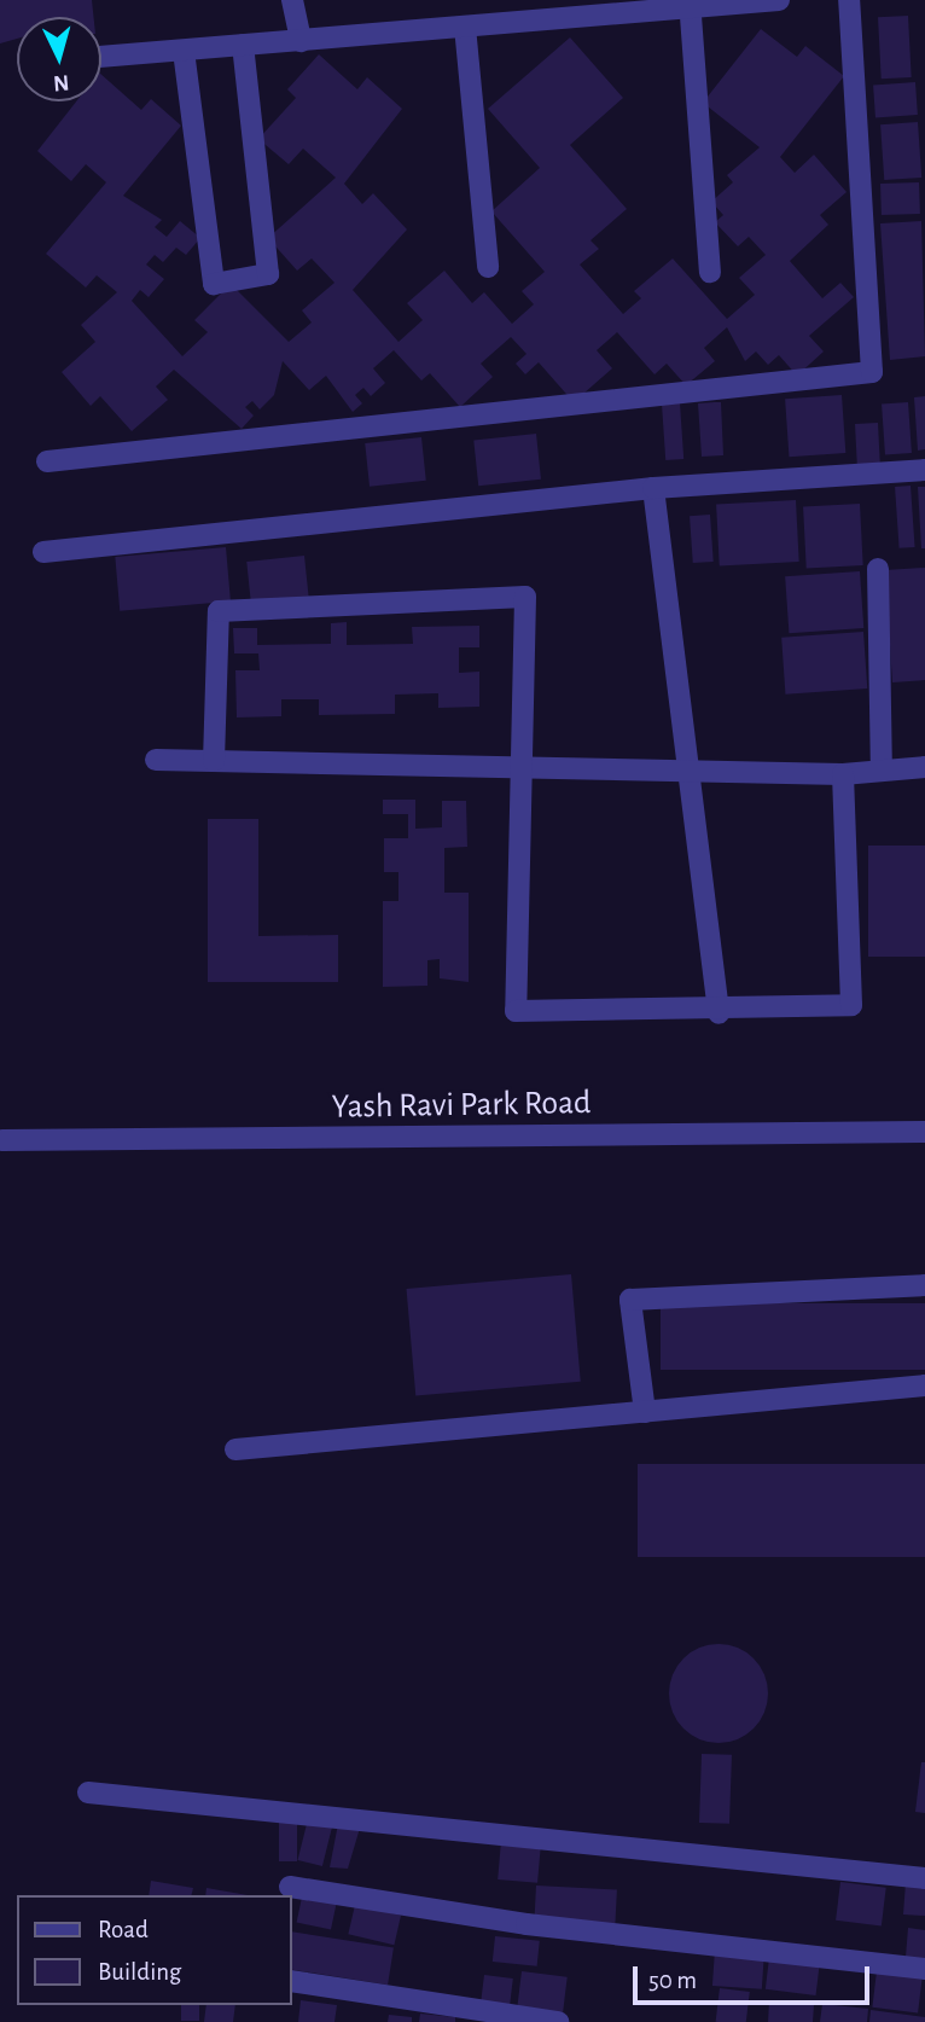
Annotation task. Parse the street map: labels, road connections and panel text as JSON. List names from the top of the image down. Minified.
{"streets":{"street":["Yash Ravi Park Road"]},"legend":["Road","Building"],"scale_bar":"50 m","north":"bottom"}
